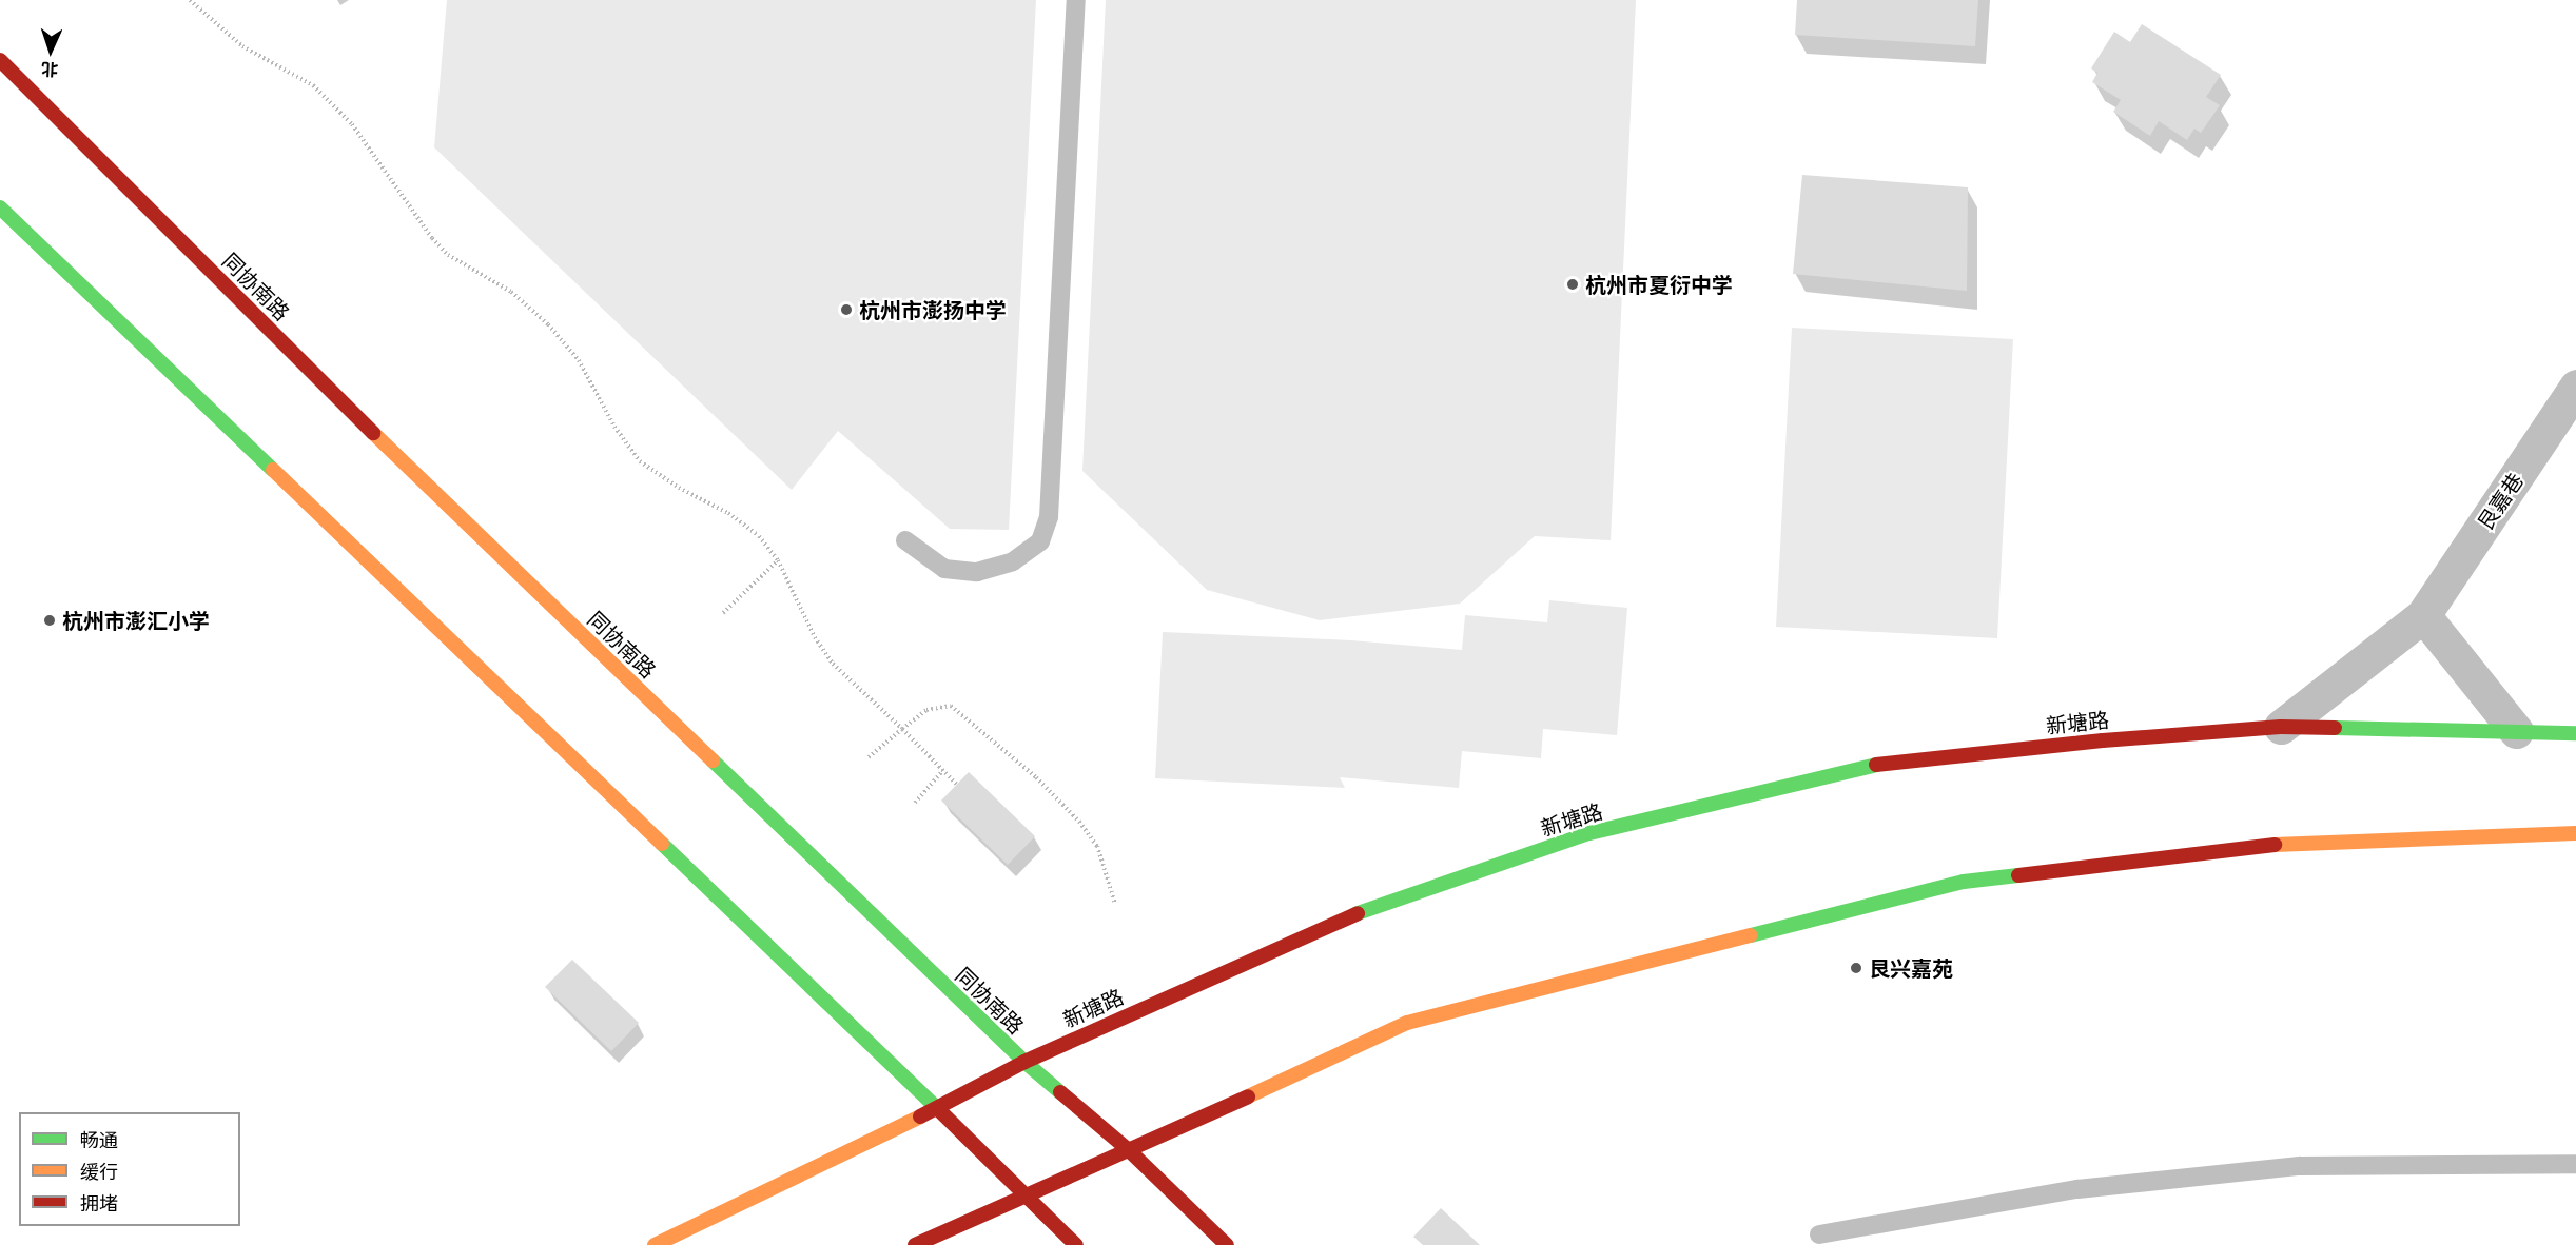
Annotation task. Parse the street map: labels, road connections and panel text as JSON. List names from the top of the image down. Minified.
{"streets":{"main road":["同协南路","新塘路"],"street":["艮嘉巷"]},"crossings":[["同协南路","新塘路"],["艮嘉巷","新塘路"]],"places":["杭州市夏衍中学","杭州市澎扬中学","杭州市澎汇小学","艮兴嘉苑"],"legend":["畅通","缓行","拥堵"],"north":"bottom"}
